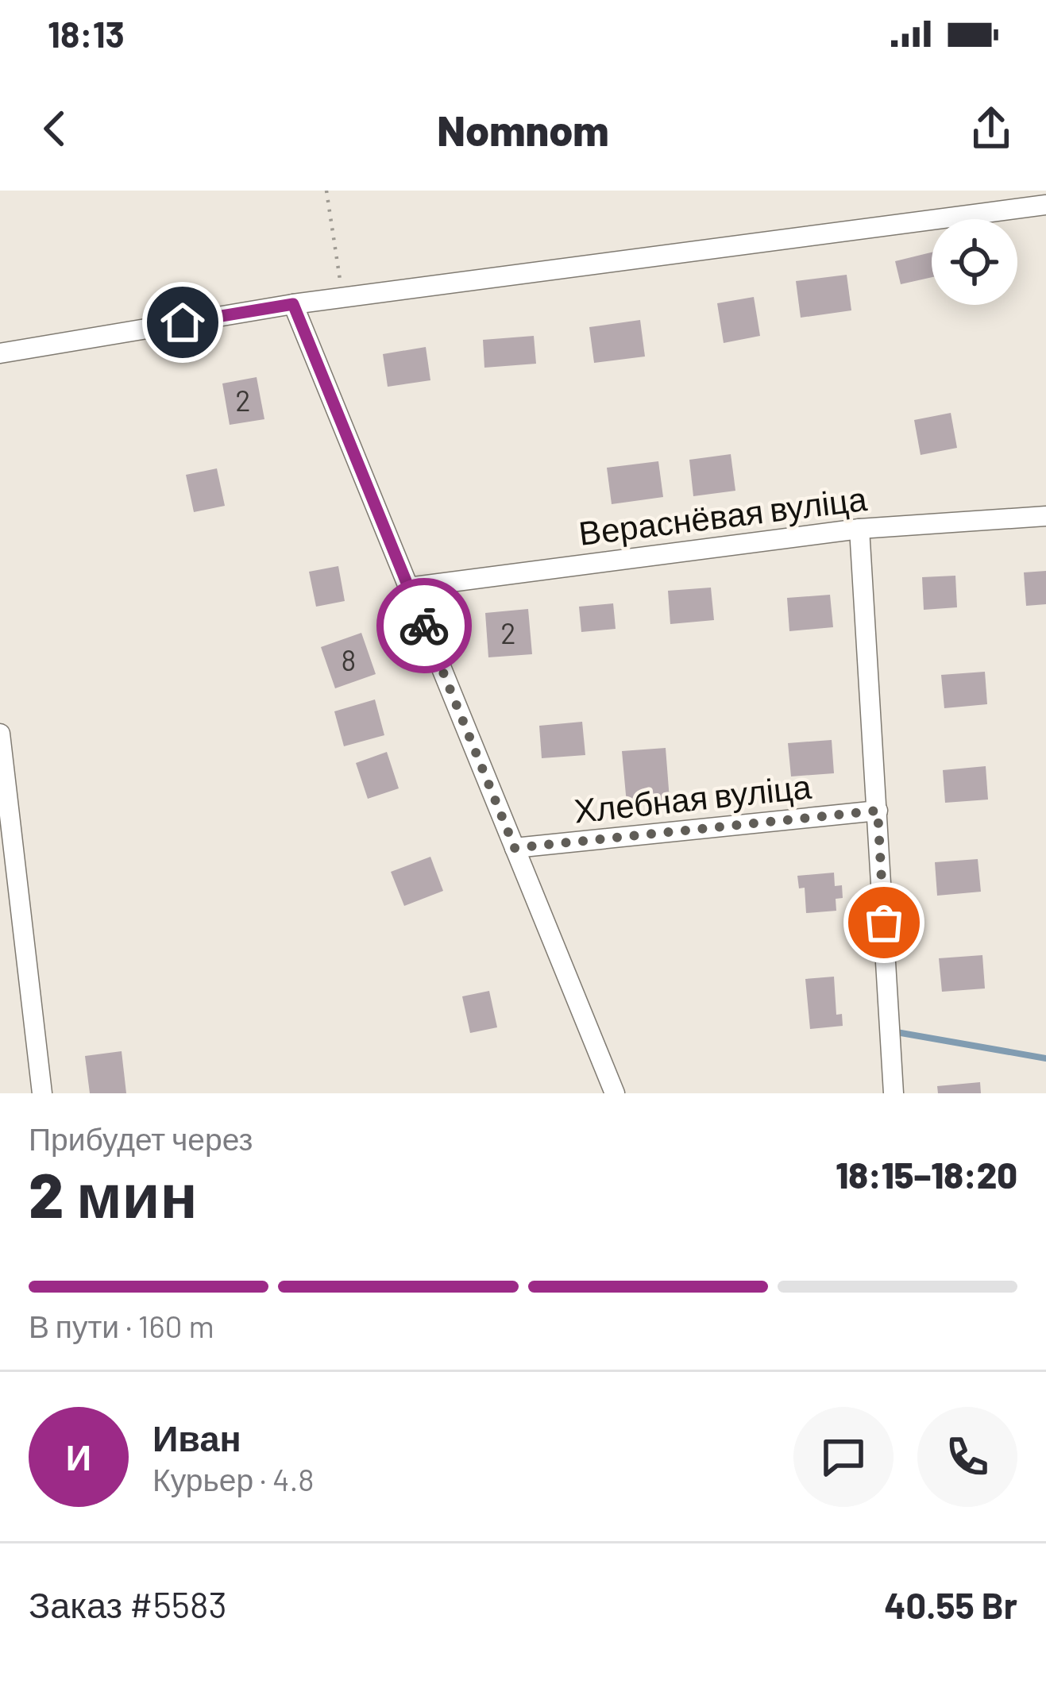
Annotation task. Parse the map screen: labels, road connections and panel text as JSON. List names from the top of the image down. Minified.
{"streets":{"street":["Вераснёвая вуліца","Хлебная вуліца"]},"house_numbers":["2","2","8"],"page":{"status":"18:13","header":"Nomnom","heading":["2 мин","Прибудет через","18:15–18:20"],"panel":["Иван","Курьер · 4.8","Заказ #5583","40.55 Br"],"bar":"В пути · 160 m","round":"И"}}
